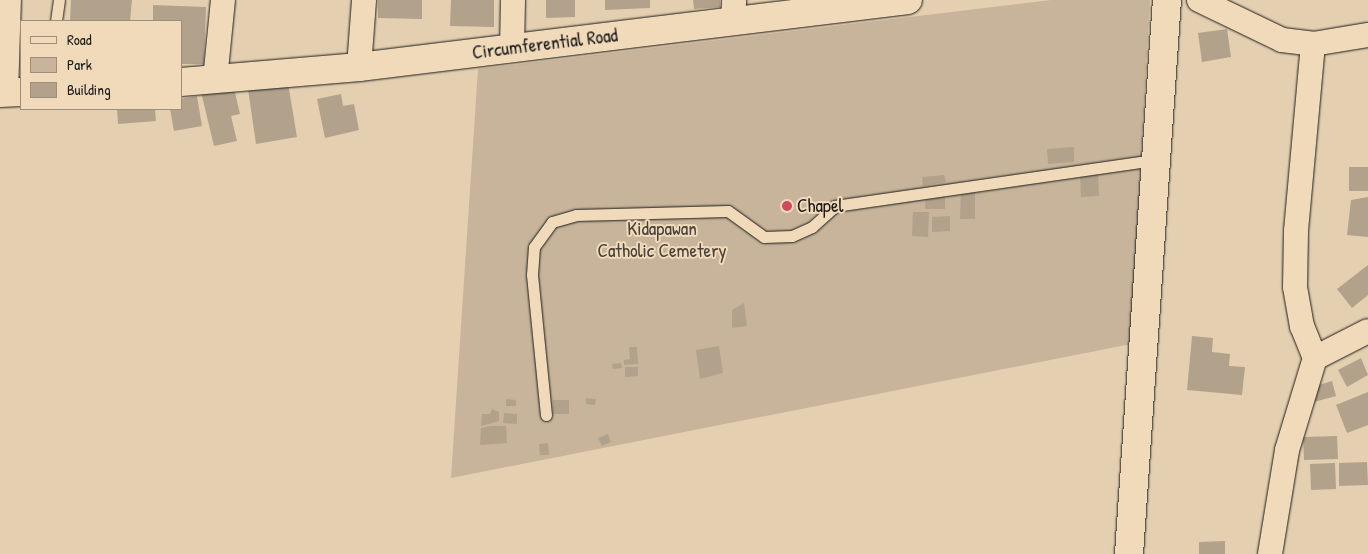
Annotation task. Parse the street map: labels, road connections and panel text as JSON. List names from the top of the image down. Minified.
{"streets":{"street":["Circumferential Road"]},"parks":["Kidapawan Catholic Cemetery"],"places":["Chapel"],"legend":["Road","Park","Building"]}
